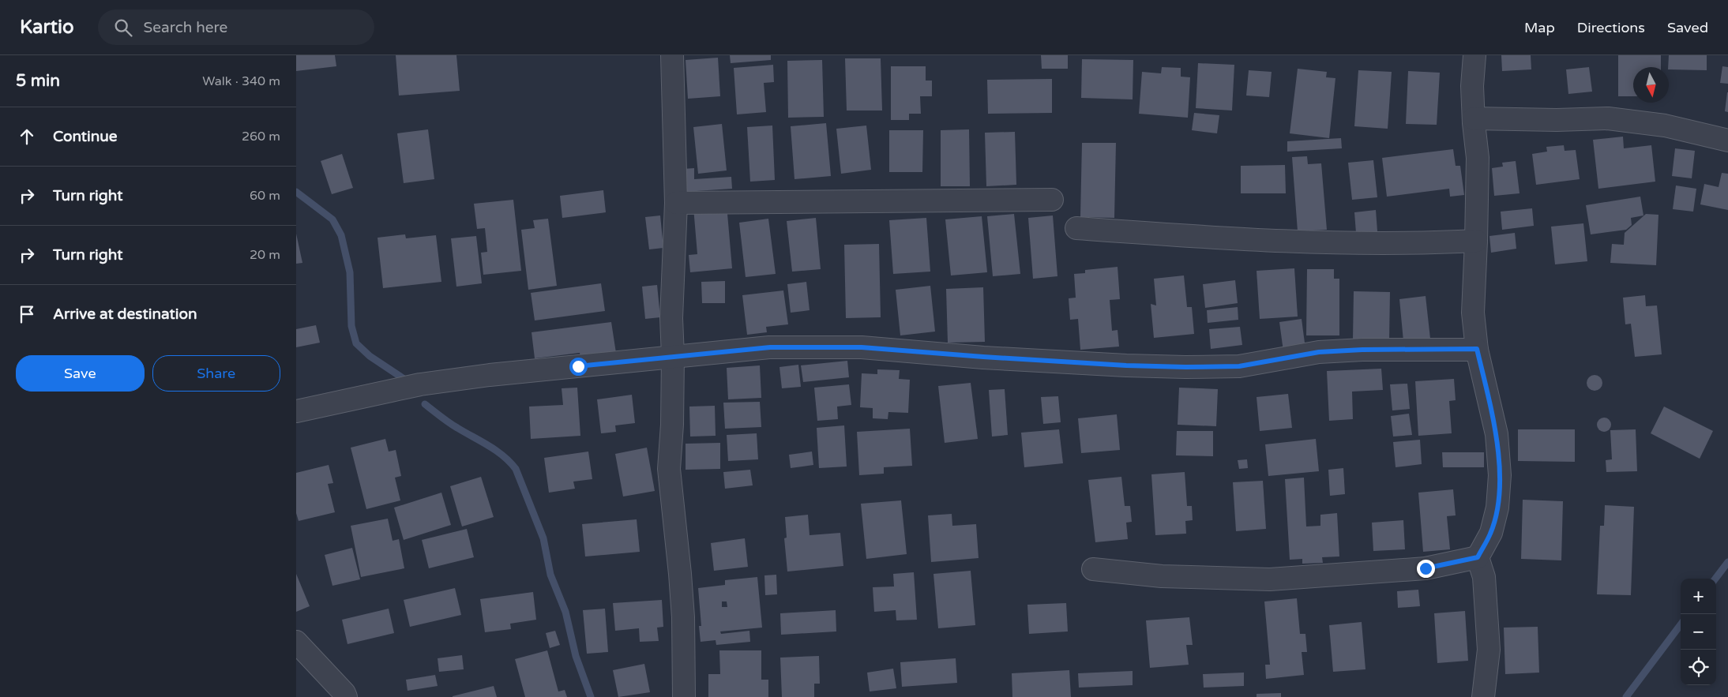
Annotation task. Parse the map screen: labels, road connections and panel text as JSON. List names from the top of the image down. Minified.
{"north":"bottom","page":{"header":"Kartio","search":"Search here","nav":["Map","Directions","Saved"],"heading":["5 min","Walk · 340 m"],"list":[["Continue","260 m"],["Turn right","60 m"],["Turn right","20 m"],"Arrive at destination"],"buttons":["Save","Share"],"map_buttons":["+","−"]}}
